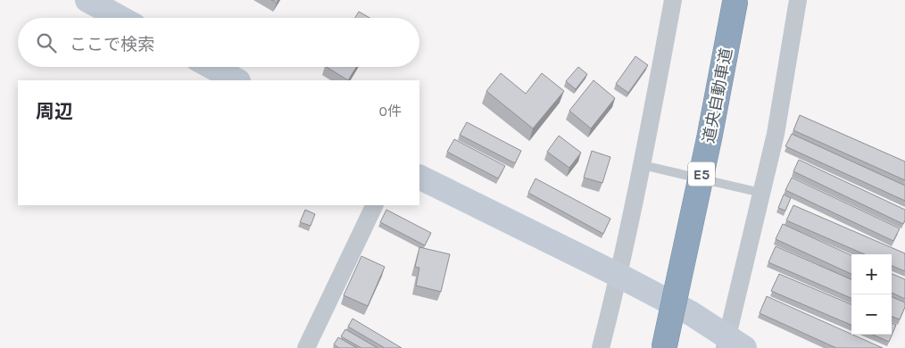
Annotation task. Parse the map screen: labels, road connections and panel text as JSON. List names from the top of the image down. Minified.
{"streets":{"highway":["道央自動車道","E5"]},"page":{"search":"ここで検索","heading":["周辺","0件"],"map_buttons":["+","−"]}}
